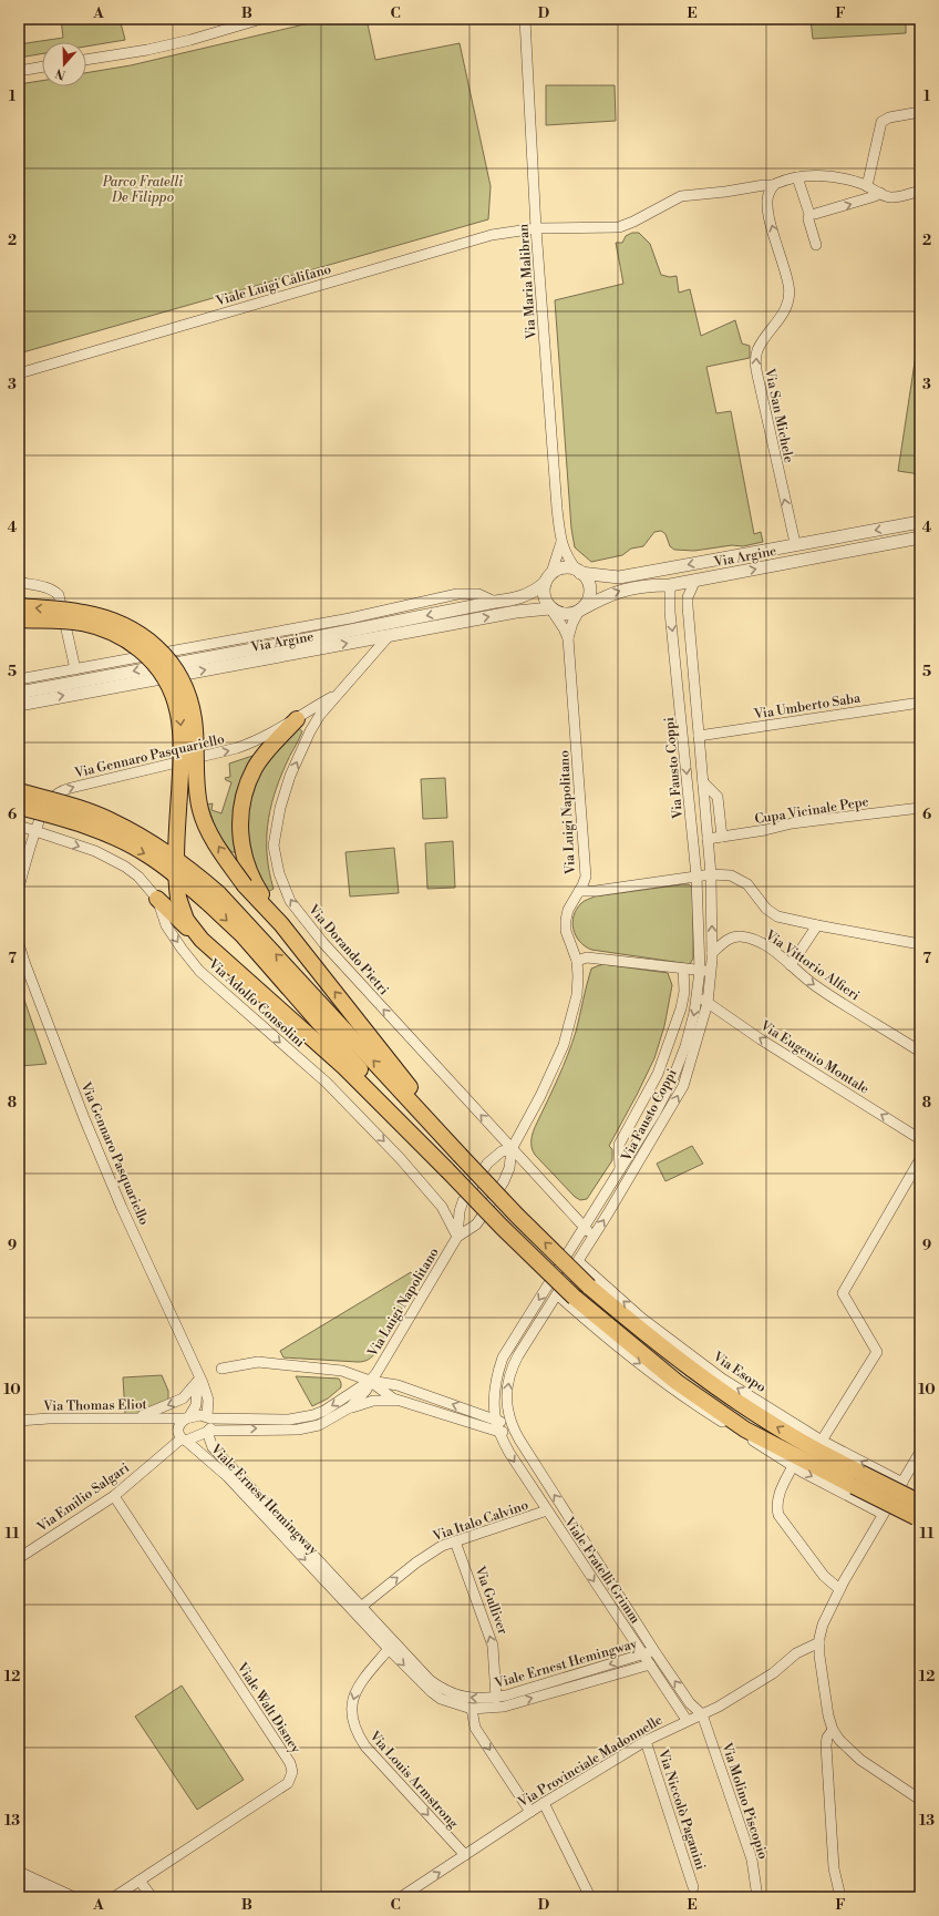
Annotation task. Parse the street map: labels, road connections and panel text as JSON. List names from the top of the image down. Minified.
{"streets":{"street":["Via Maria Malibran","Viale Luigi Califano","Via San Michele","Via Argine","Via Umberto Saba","Via Gennaro Pasquariello","Via Fausto Coppi","Cupa Vicinale Pepe","Via Luigi Napolitano","Via Dorando Pietri","Via Vittorio Alfieri","Via Adolfo Consolini","Via Eugenio Montale","Via Esopo","Via Thomas Eliot","Via Emilio Salgari","Viale Ernest Hemingway","Via Italo Calvino","Viale Fratelli Grimm","Via Gulliver","Viale Walt Disney","Via Provinciale Madonnelle","Via Louis Armstrong","Via Molino Piscopio","Via Niccolò Paganini"]},"crossings":[["Via Maria Malibran","Viale Luigi Califano"],["Via Maria Malibran","Via Argine"],["Via Maria Malibran","Via Luigi Napolitano"],["Viale Luigi Califano","Via San Michele"],["Via San Michele","Via Argine"],["Via Argine","Via Fausto Coppi"],["Via Argine","Via Luigi Napolitano"],["Via Argine","Via Dorando Pietri"],["Via Umberto Saba","Via Fausto Coppi"],["Via Gennaro Pasquariello","Via Dorando Pietri"],["Via Gennaro Pasquariello","Via Adolfo Consolini"],["Via Gennaro Pasquariello","Viale Ernest Hemingway"],["Via Fausto Coppi","Cupa Vicinale Pepe"],["Via Fausto Coppi","Via Dorando Pietri"],["Via Fausto Coppi","Via Vittorio Alfieri"],["Via Fausto Coppi","Via Eugenio Montale"],["Via Fausto Coppi","Via Esopo"],["Via Fausto Coppi","Viale Fratelli Grimm"],["Via Luigi Napolitano","Via Dorando Pietri"],["Via Luigi Napolitano","Via Adolfo Consolini"],["Via Luigi Napolitano","Viale Fratelli Grimm"],["Via Emilio Salgari","Viale Ernest Hemingway"],["Via Emilio Salgari","Viale Walt Disney"],["Viale Ernest Hemingway","Via Italo Calvino"],["Viale Ernest Hemingway","Viale Fratelli Grimm"],["Viale Ernest Hemingway","Via Gulliver"],["Viale Ernest Hemingway","Via Louis Armstrong"],["Via Italo Calvino","Viale Fratelli Grimm"],["Via Italo Calvino","Via Gulliver"],["Viale Fratelli Grimm","Via Provinciale Madonnelle"],["Viale Fratelli Grimm","Via Molino Piscopio"],["Via Provinciale Madonnelle","Via Louis Armstrong"],["Via Provinciale Madonnelle","Via Molino Piscopio"],["Via Provinciale Madonnelle","Via Niccolò Paganini"]],"one_way":["Via San Michele","Via Dorando Pietri","Via Adolfo Consolini","Via Eugenio Montale","Via Italo Calvino","Via Gulliver","Via Louis Armstrong"],"parks":["Parco Fratelli De Filippo"],"north":"bottom","grid":{"columns":["A","B","C","D","E","F"],"rows":["1","2","3","4","5","6","7","8","9","10","11","12","13"]}}
